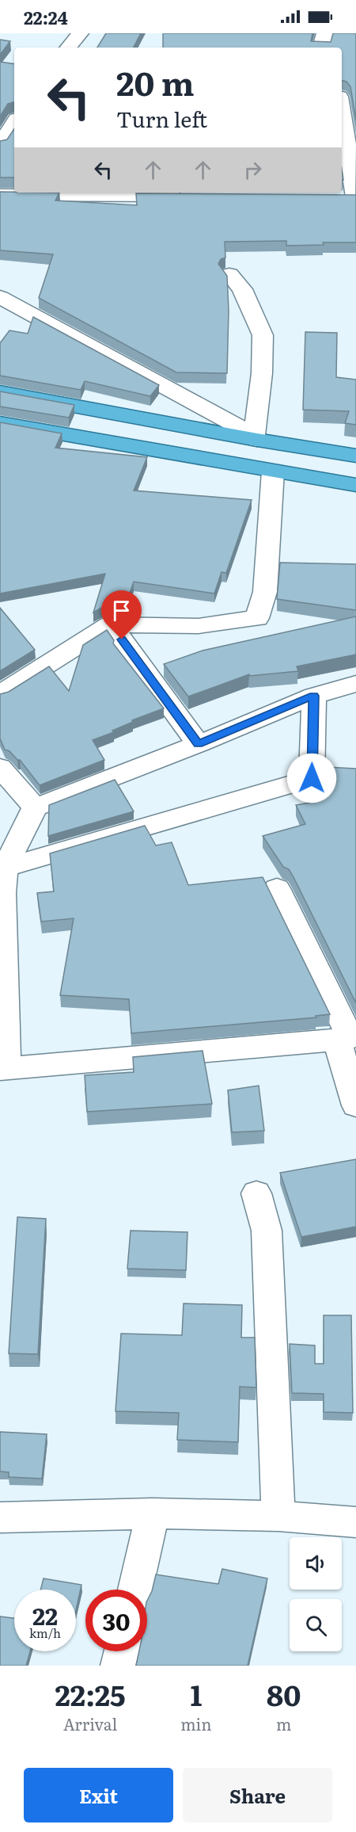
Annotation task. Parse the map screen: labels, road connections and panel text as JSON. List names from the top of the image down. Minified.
{"page":{"status":"22:24","turn":["20 m","Turn left"],"speed":"22 km/h","limit":"30","eta":["22:25","Arrival","1","min","80","m"],"buttons":["Exit","Share"]}}
